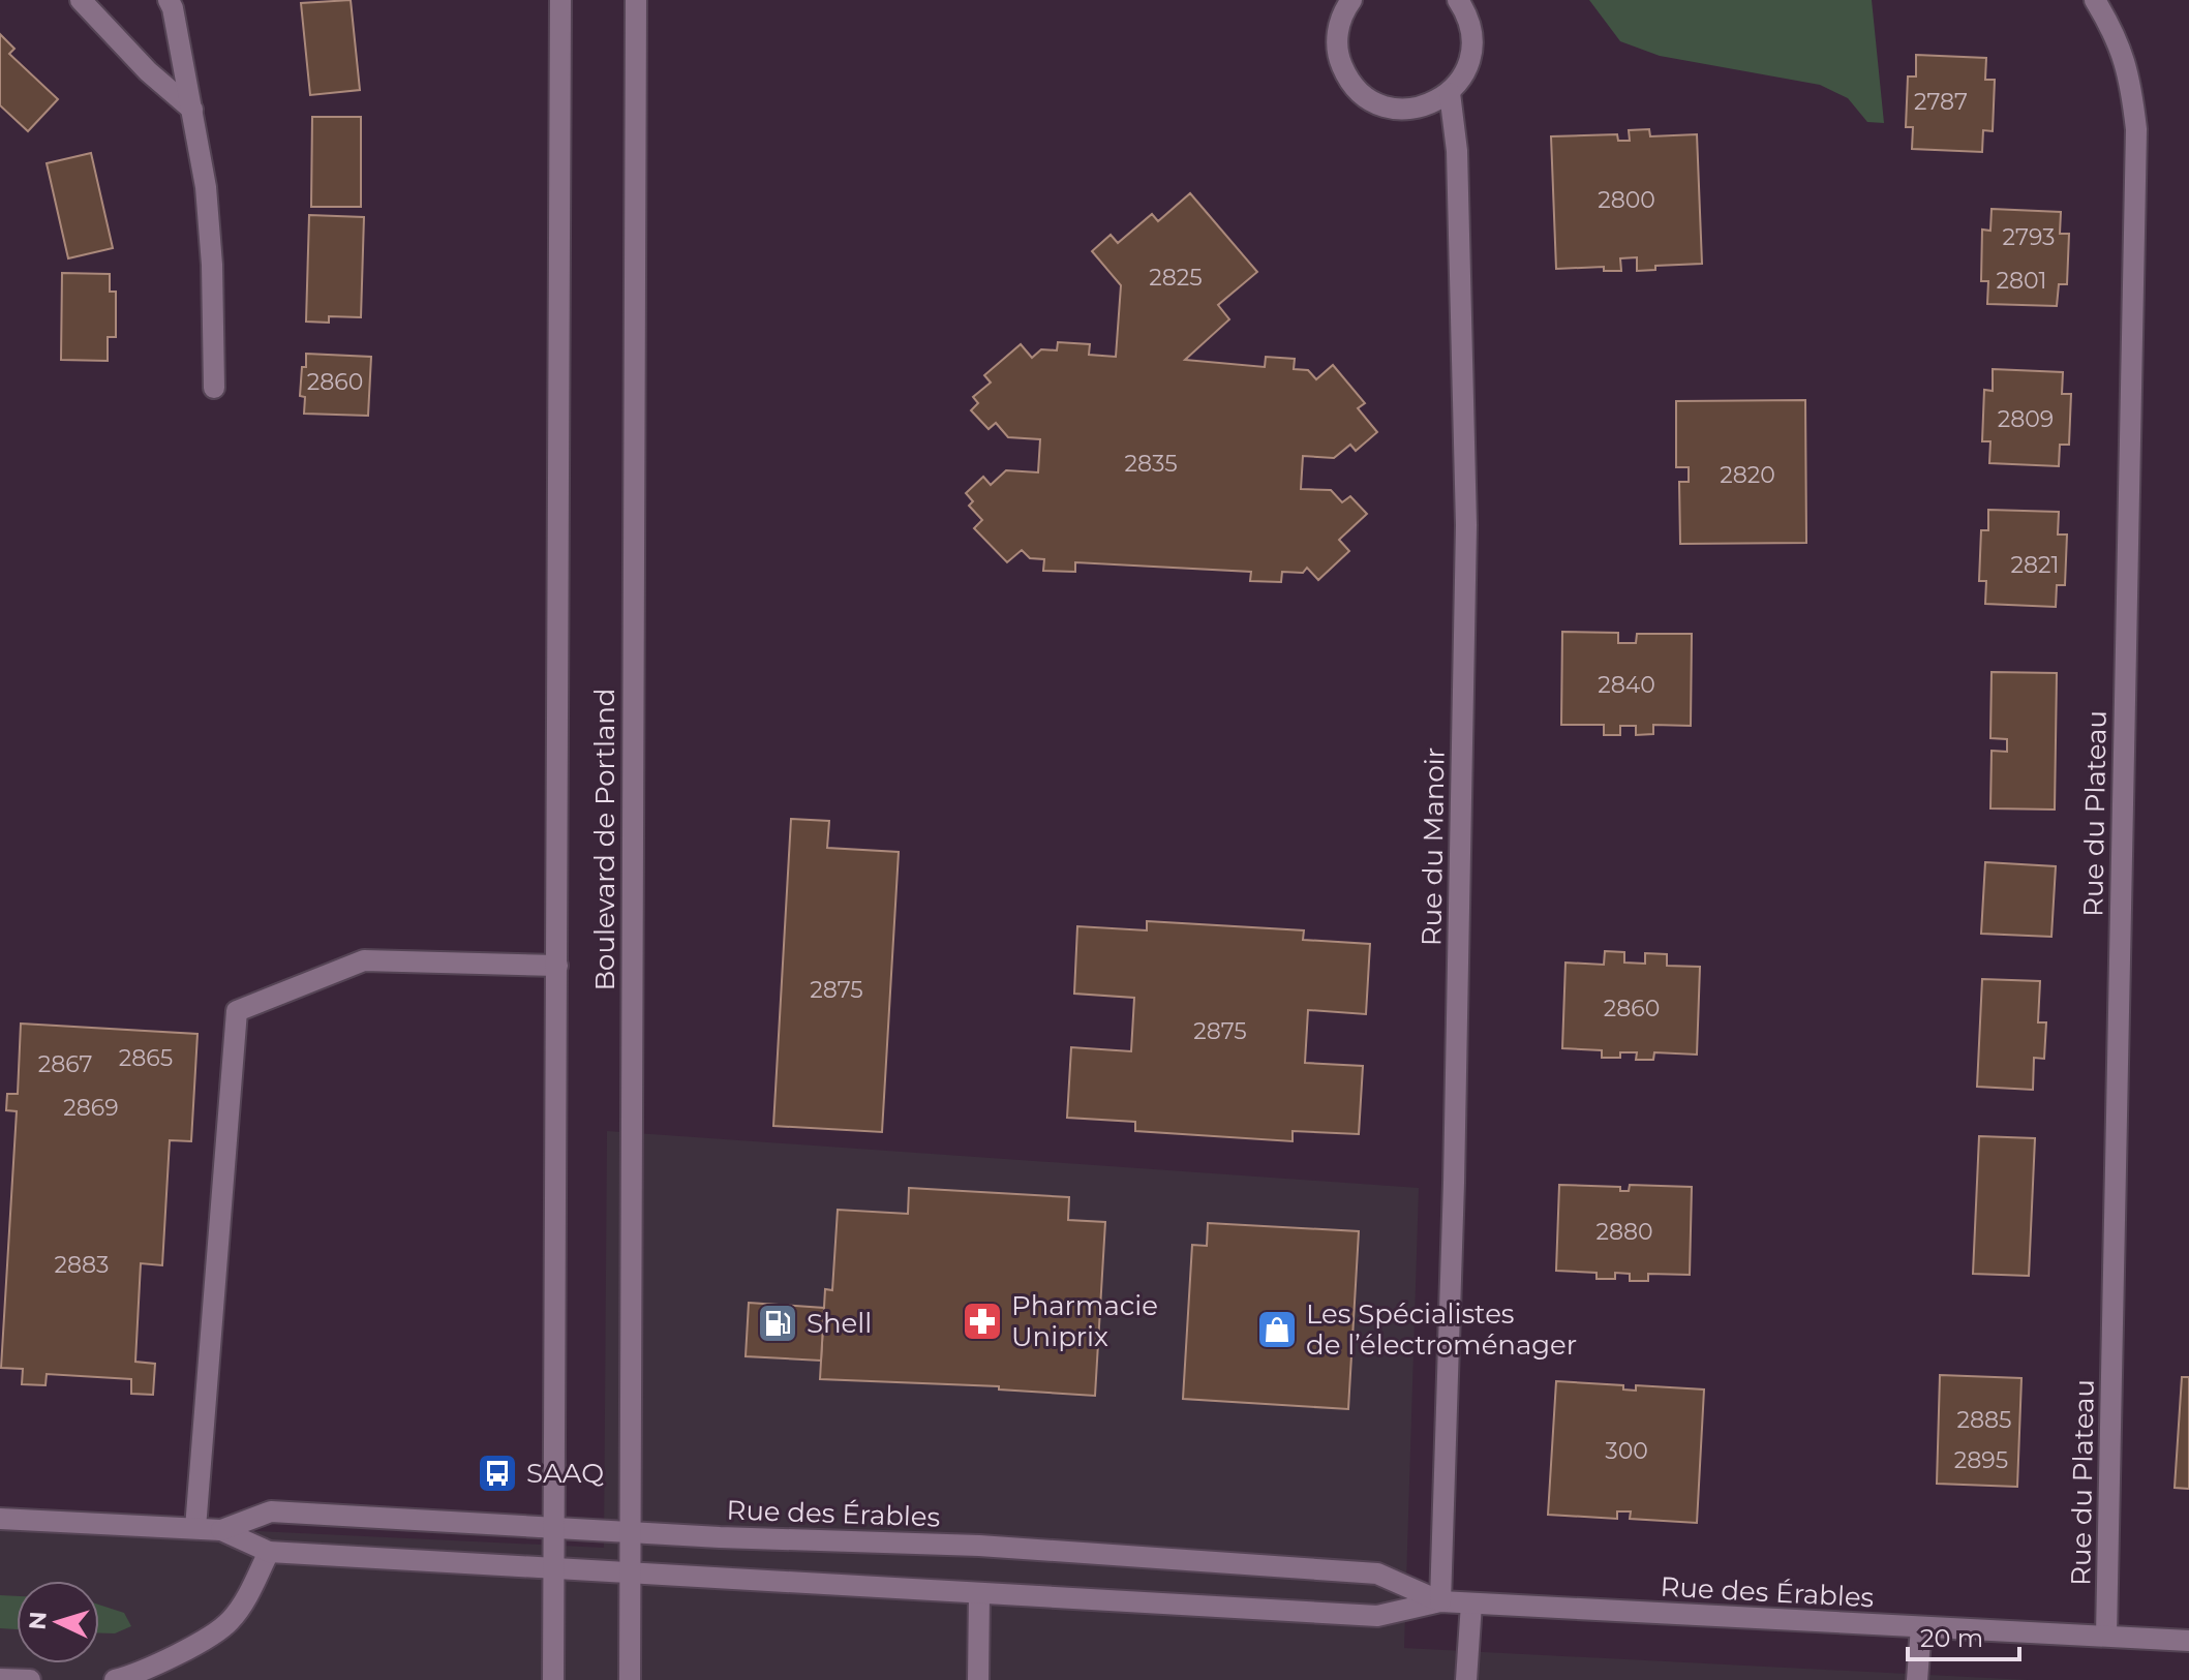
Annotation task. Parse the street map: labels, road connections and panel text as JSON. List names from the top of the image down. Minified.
{"streets":{"street":["Rue du Plateau","Boulevard de Portland","Rue du Manoir","Rue des Érables"]},"crossings":[["Rue du Plateau","Rue des Érables"],["Boulevard de Portland","Rue des Érables"],["Rue du Manoir","Rue des Érables"]],"places":{"pharmacy":["Pharmacie Uniprix"],"fuel station":["Shell"],"shop":["Les Spécialistes de l’électroménager"],"bus stop":["SAAQ"]},"house_numbers":["2787","2800","2793","2825","2801","2860","2809","2835","2820","2821","2840","2875","2860","2875","2865","2867","2869","2880","2883","2885","300","2895"],"scale_bar":"20 m","north":"left"}
